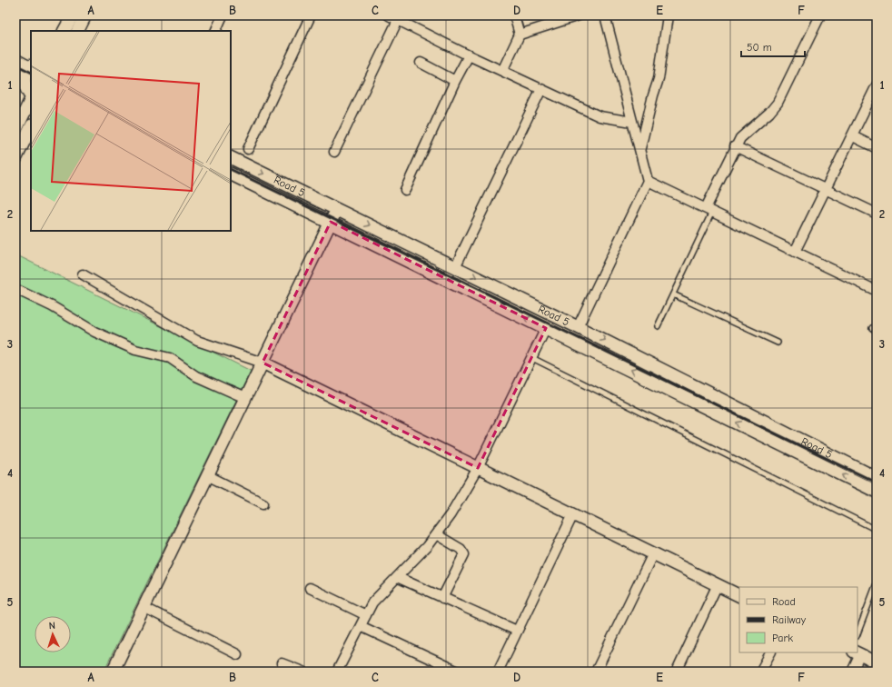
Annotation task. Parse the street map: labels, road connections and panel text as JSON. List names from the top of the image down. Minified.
{"streets":{"street":["Road 5"]},"legend":["Road","Railway","Park"],"scale_bar":"50 m","north":"top","grid":{"columns":["A","B","C","D","E","F"],"rows":["1","2","3","4","5"]}}
